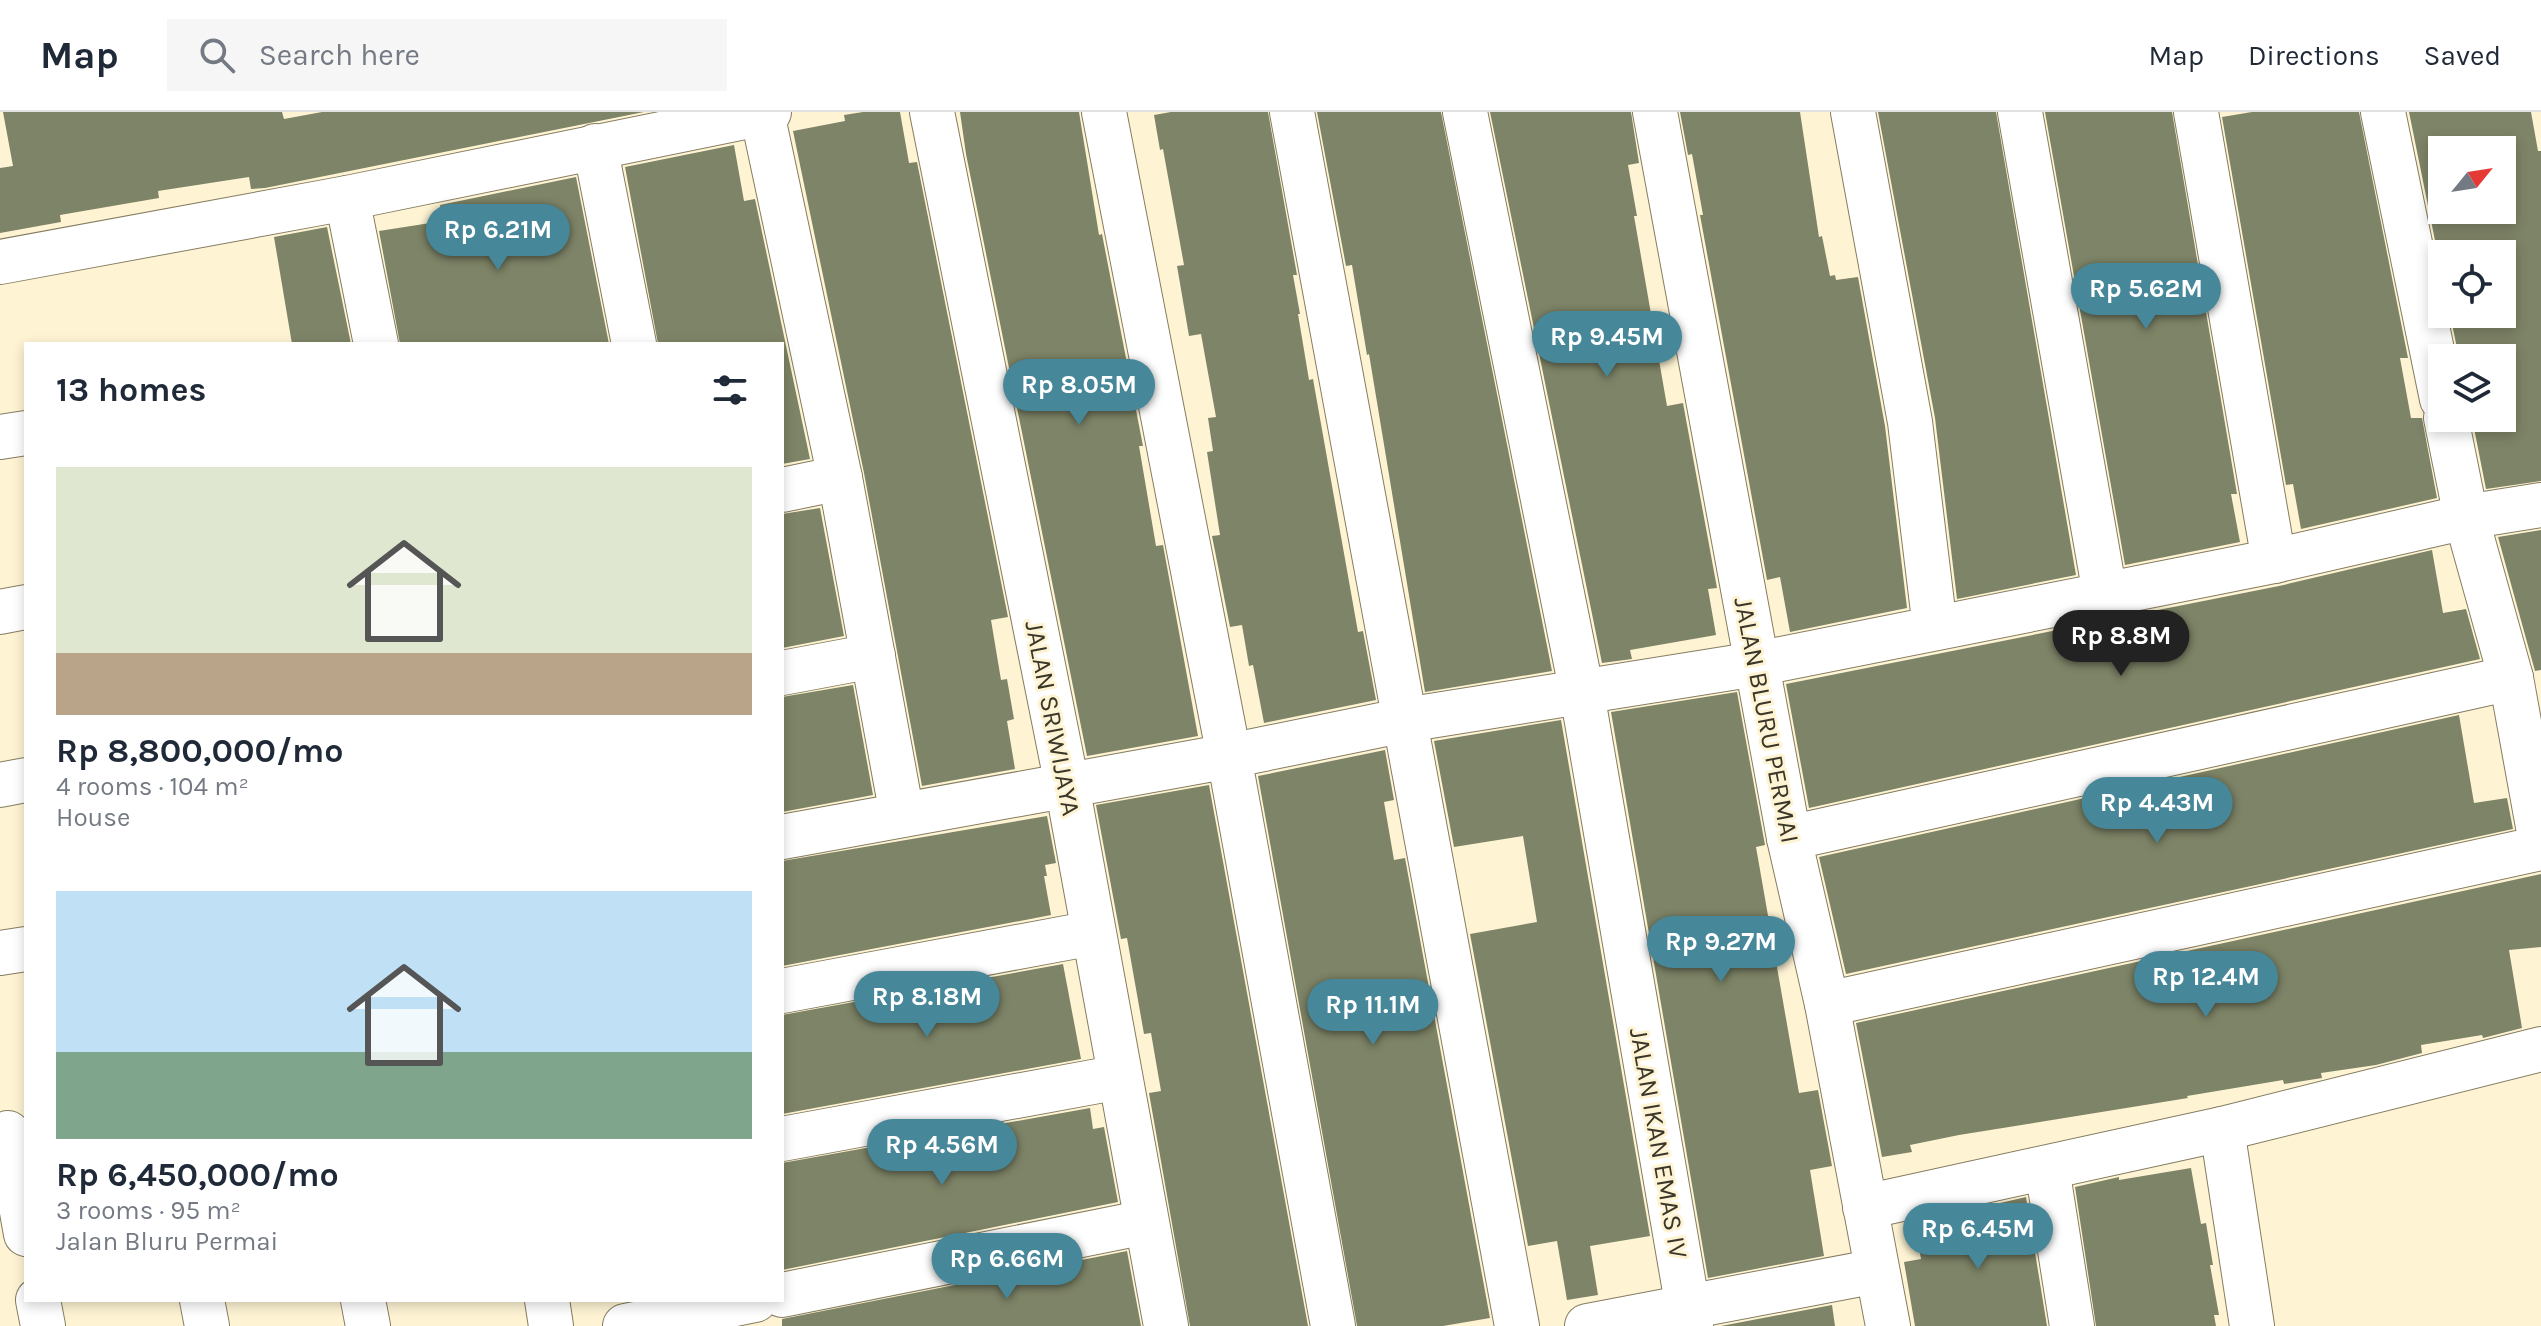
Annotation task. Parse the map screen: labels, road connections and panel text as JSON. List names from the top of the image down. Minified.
{"streets":{"street":["JALAN SRIWIJAYA","JALAN BLURU PERMAI","JALAN IKAN EMAS IV"]},"north":"top right","page":{"header":"Map","search":"Search here","nav":["Map","Directions","Saved"],"price":["Rp 6.21M","Rp 5.62M","Rp 9.45M","Rp 8.05M","Rp 8.8M","Rp 4.43M","Rp 9.27M","Rp 12.4M","Rp 8.18M","Rp 11.1M","Rp 4.56M","Rp 6.45M","Rp 6.66M"],"heading":"13 homes","list":[{"name":"Rp 8,800,000/mo","note":"4 rooms · 104 m² · House"},{"name":"Rp 6,450,000/mo","note":"3 rooms · 95 m² · Jalan Bluru Permai"}]}}
